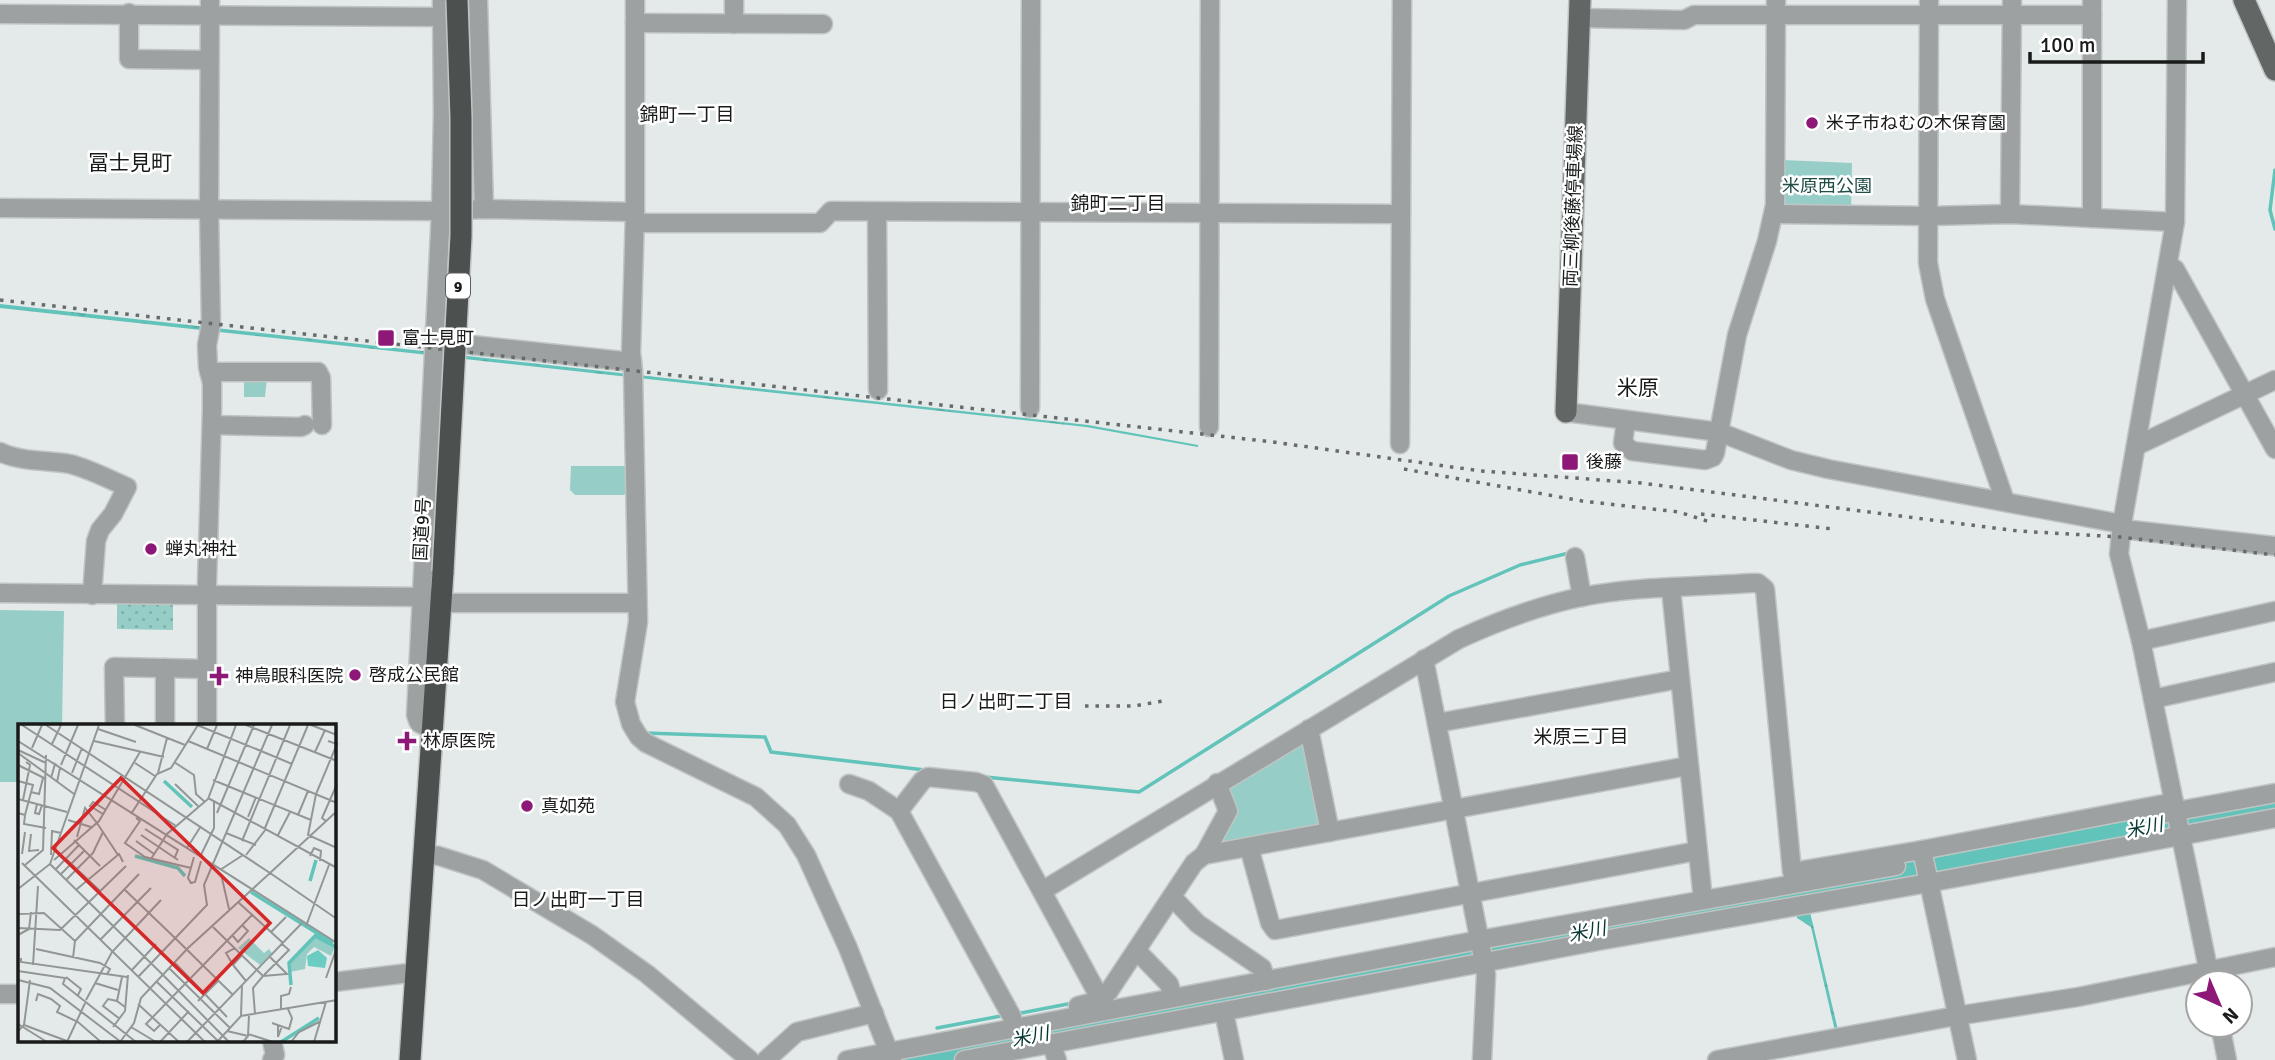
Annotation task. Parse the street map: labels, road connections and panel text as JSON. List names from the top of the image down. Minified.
{"streets":{"highway":["9","国道9号"],"main road":["両三柳後藤停車場線"]},"districts":["錦町一丁目","冨士見町","錦町二丁目","米原","日ノ出町二丁目","米原三丁目","日ノ出町一丁目"],"water":["米川"],"parks":["米原西公園"],"places":{"other":["米子市ねむの木保育園","蝉丸神社","啓成公民館","真如苑"],"transit":["富士見町","後藤"],"health":["神鳥眼科医院","林原医院"]},"scale_bar":"100 m","north":"bottom right"}
